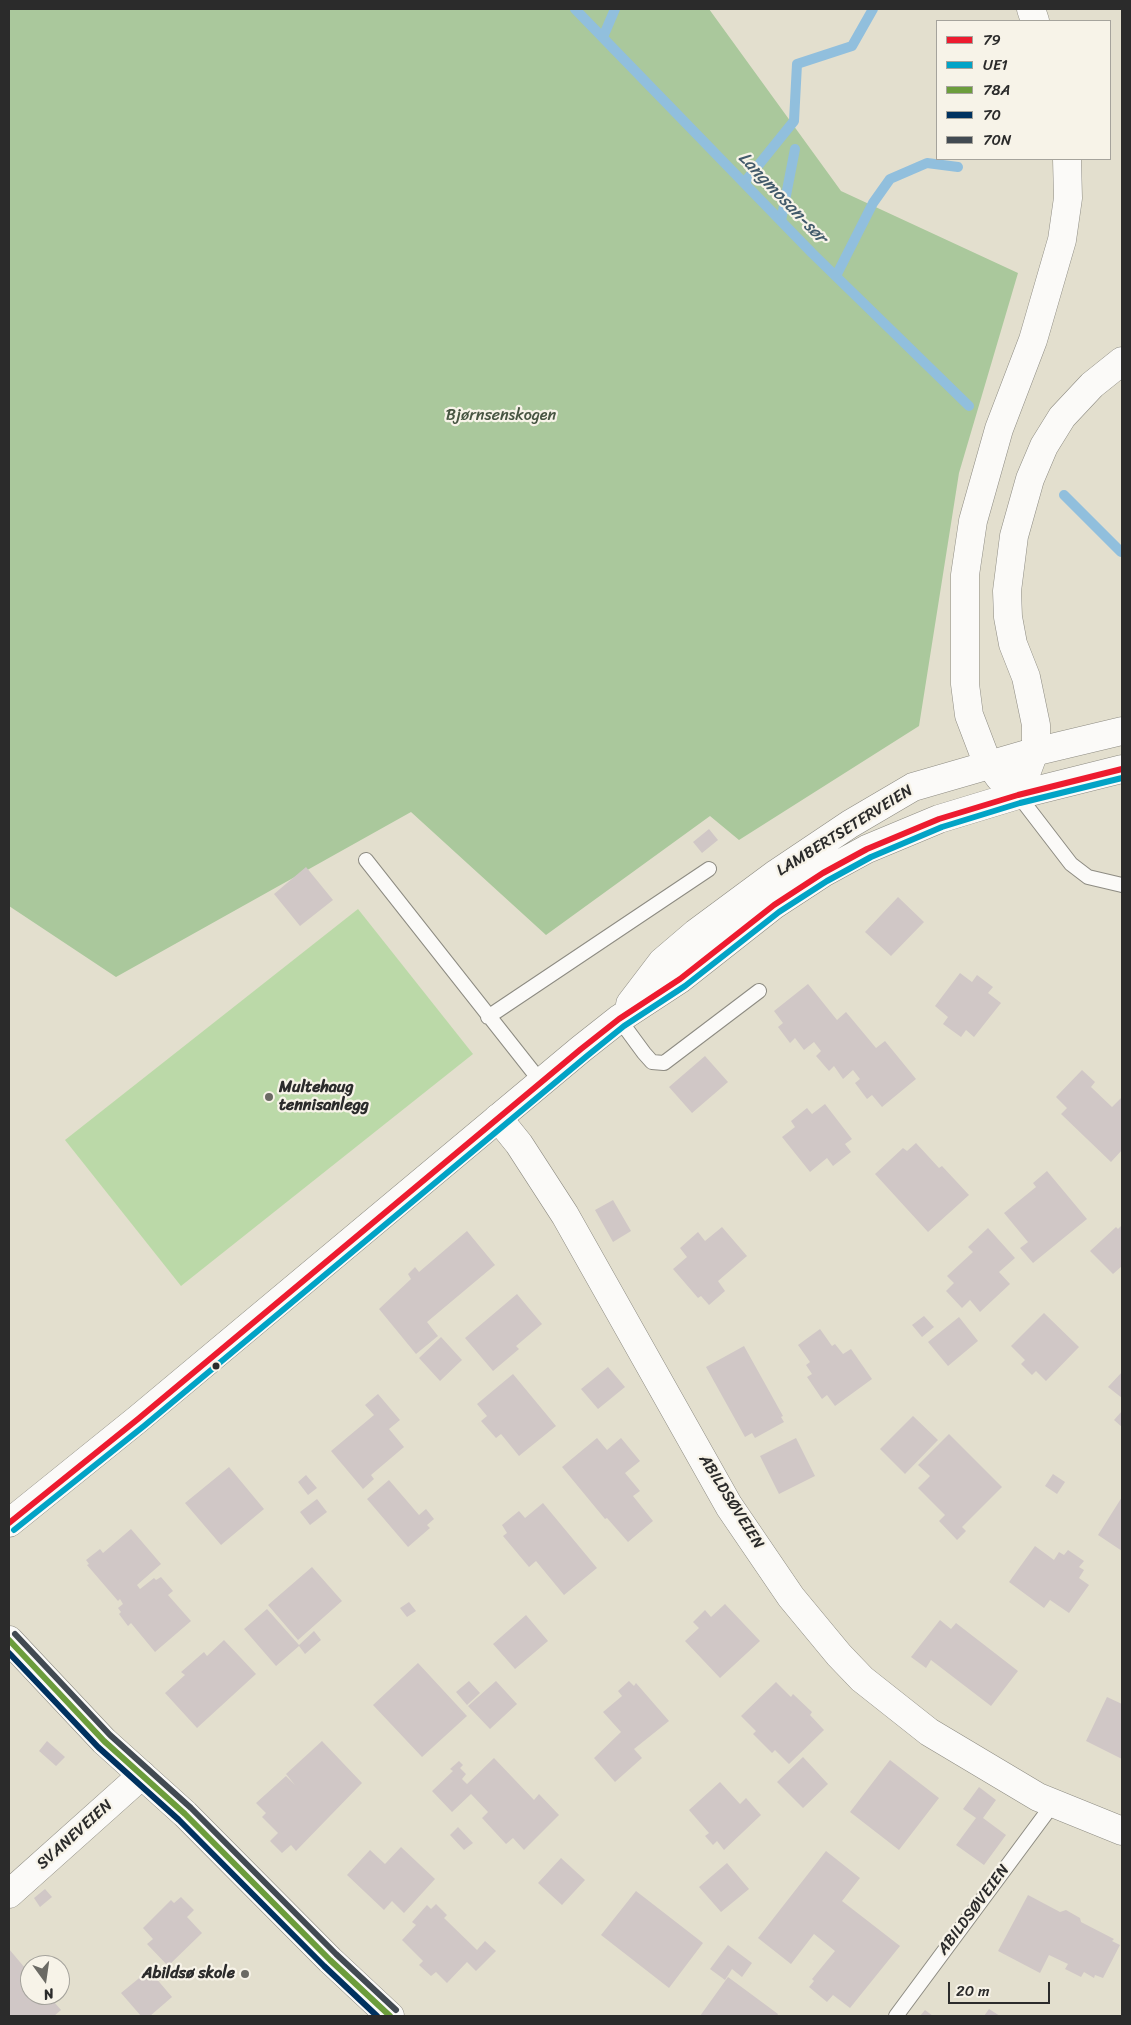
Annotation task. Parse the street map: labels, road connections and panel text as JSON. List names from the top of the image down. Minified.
{"streets":{"main road":["LAMBERTSETERVEIEN","ABILDSØVEIEN","SVANEVEIEN"]},"crossings":[["LAMBERTSETERVEIEN","ABILDSØVEIEN"]],"water":["Langmosan-sør"],"parks":["Bjørnsenskogen"],"places":["Multehaug tennisanlegg","Abildsø skole"],"lines":["transit line 79","transit line UE1","transit line 70N","transit line 78A","transit line 70"],"legend":["79","UE1","78A","70","70N"],"scale_bar":"20 m","north":"bottom"}
